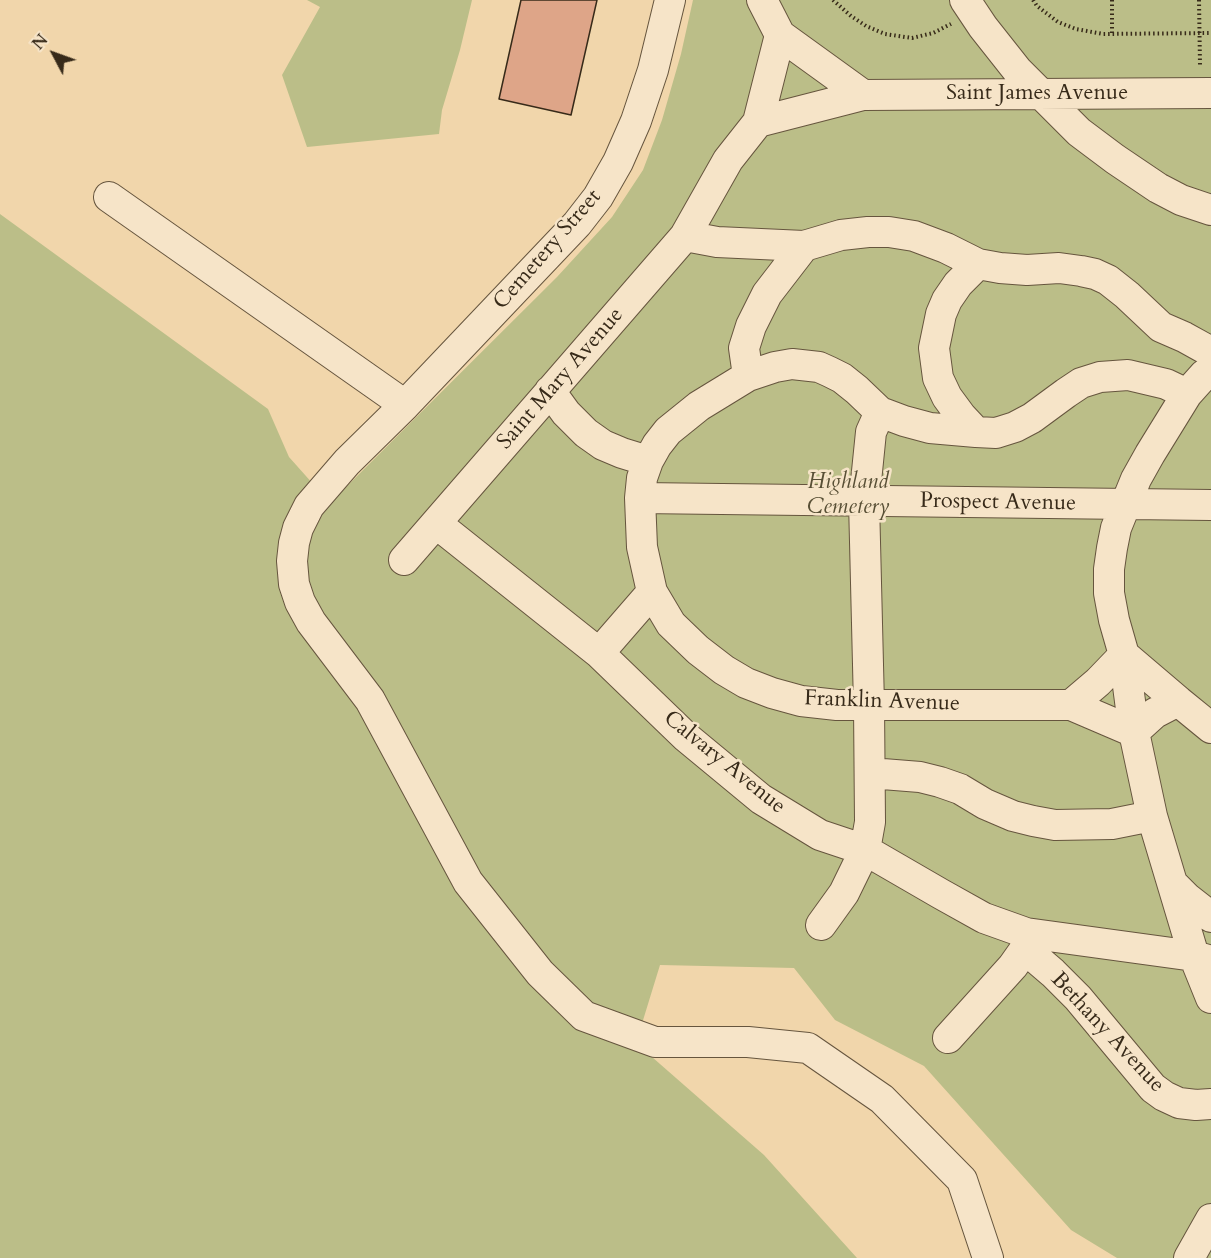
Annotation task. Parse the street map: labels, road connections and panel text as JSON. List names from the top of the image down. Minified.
{"streets":{"lane":["Saint James Avenue","Cemetery Street","Saint Mary Avenue","Prospect Avenue","Franklin Avenue","Calvary Avenue","Bethany Avenue"]},"crossings":[["Saint James Avenue","Saint Mary Avenue"],["Saint Mary Avenue","Calvary Avenue"],["Prospect Avenue","Franklin Avenue"],["Calvary Avenue","Bethany Avenue"]],"parks":["Highland Cemetery"],"north":"top left"}
